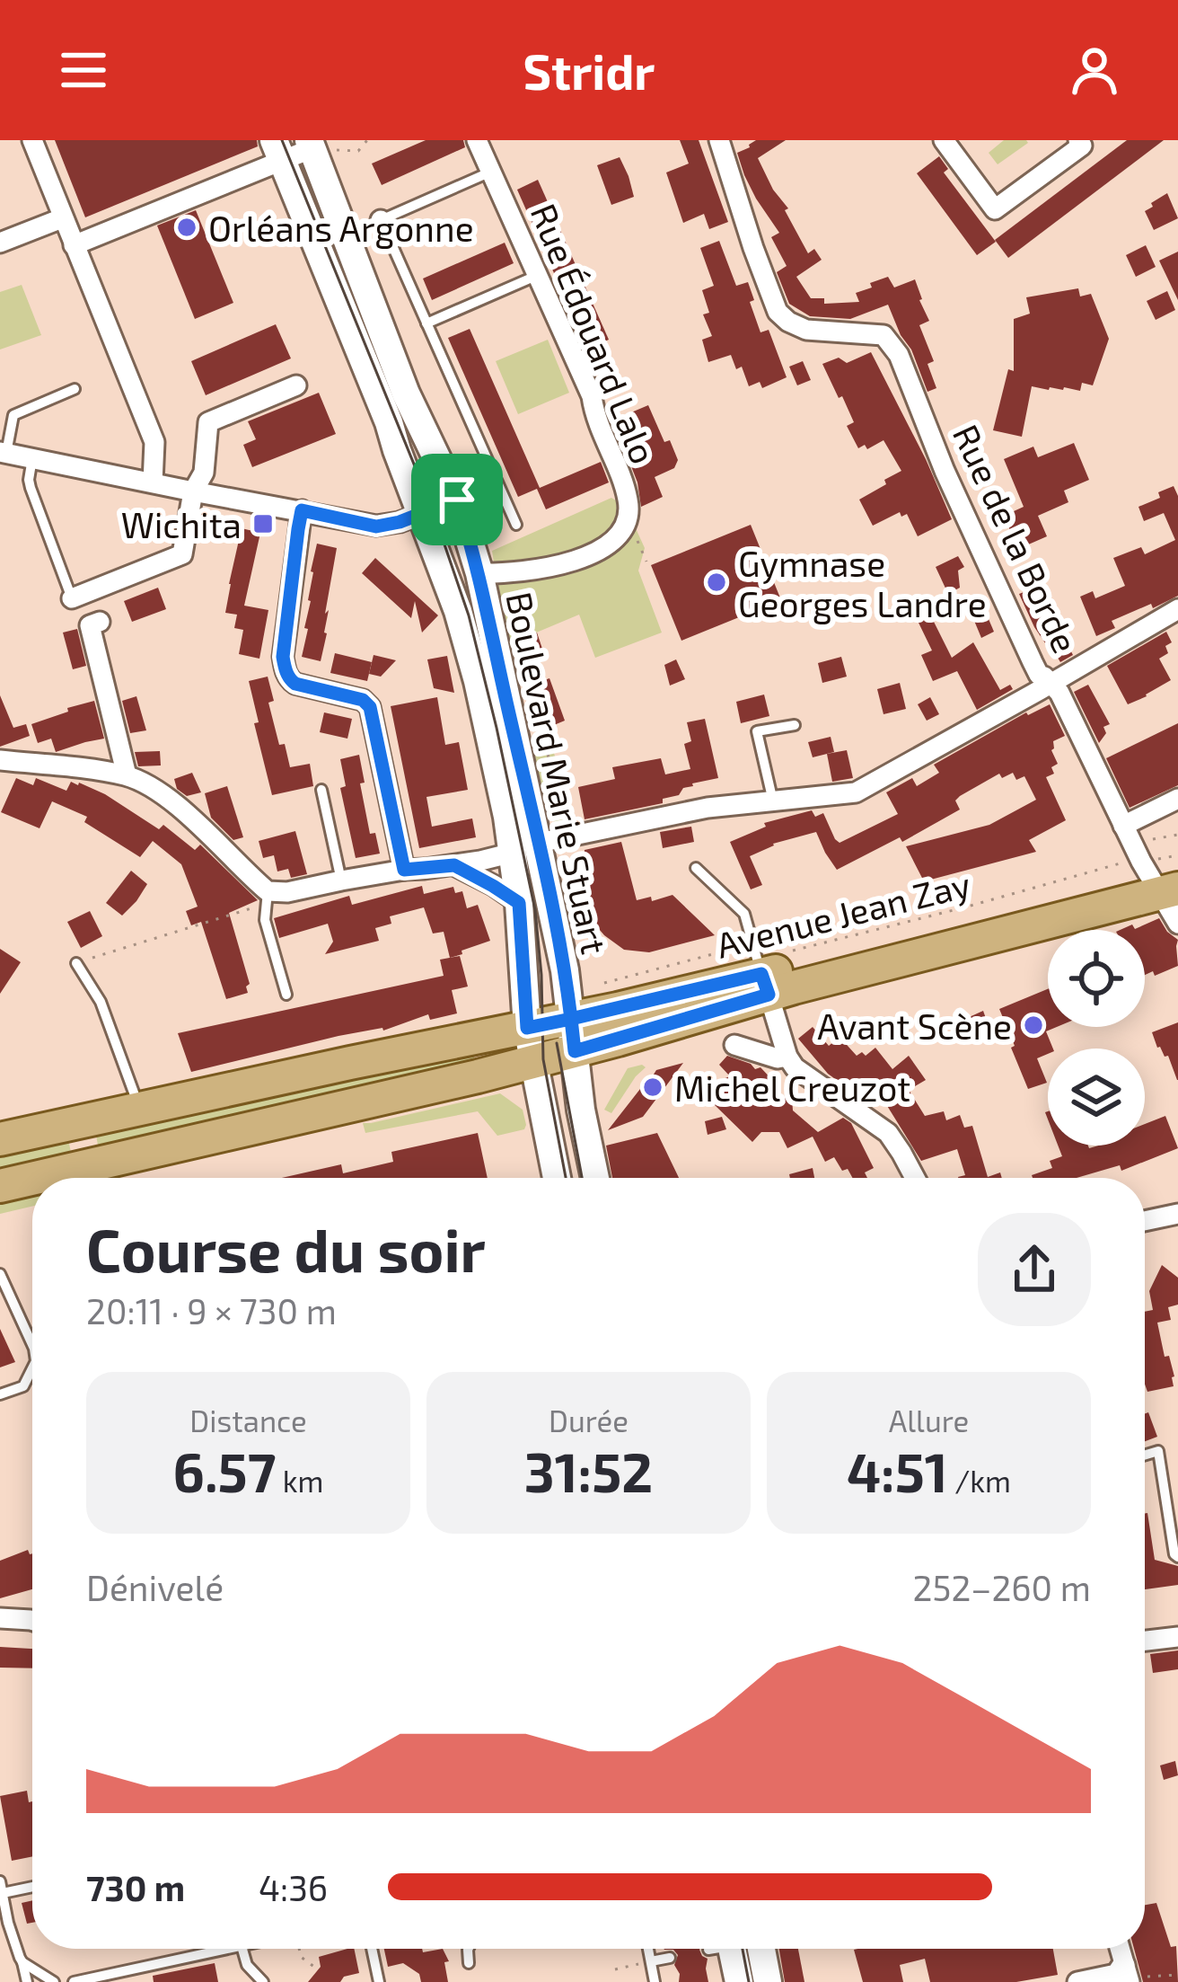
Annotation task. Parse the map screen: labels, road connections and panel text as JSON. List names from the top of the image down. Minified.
{"streets":{"main road":["Boulevard Marie Stuart","Avenue Jean Zay"],"street":["Rue Édouard Lalo","Rue de la Borde"]},"crossings":[["Rue Édouard Lalo","Boulevard Marie Stuart"],["Rue de la Borde","Avenue Jean Zay"],["Boulevard Marie Stuart","Avenue Jean Zay"]],"places":{"other":["Orléans Argonne","Gymnase Georges Landre","Avant Scène","Michel Creuzot"],"transit":["Wichita"]},"page":{"header":"Stridr","heading":["Course du soir","20:11 · 9 × 730 m"],"stats":[["Distance","6.57 km"],["Durée","31:52"],["Allure","4:51 /km"]],"chart":["Dénivelé","252–260 m"],"list":[{"name":"730 m","note":"4:36"}]}}
